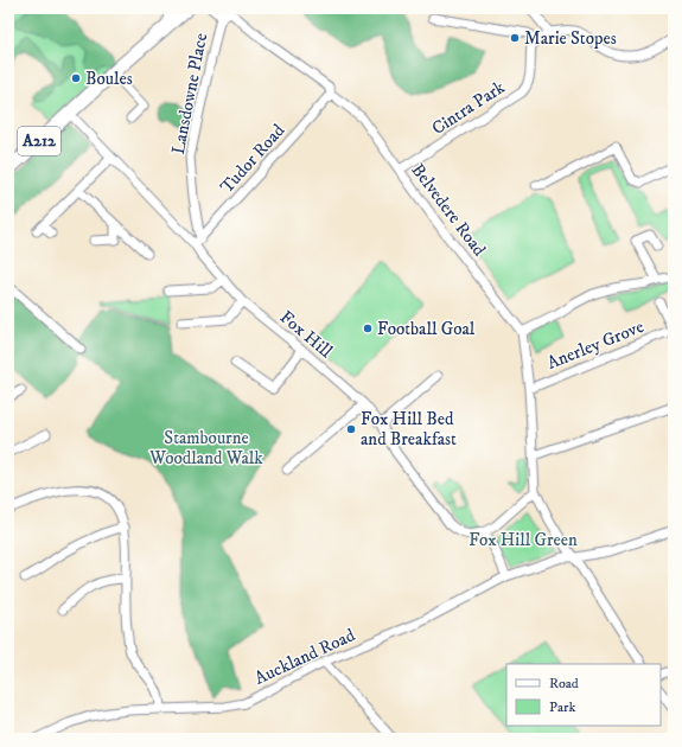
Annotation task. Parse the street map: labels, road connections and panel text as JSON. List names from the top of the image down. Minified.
{"streets":{"main road":["A212"],"street":["Lansdowne Place","Cintra Park","Tudor Road","Belvedere Road","Fox Hill","Anerley Grove","Auckland Road"]},"crossings":[["Lansdowne Place","Tudor Road"],["Lansdowne Place","Belvedere Road"],["Lansdowne Place","Fox Hill"],["Cintra Park","Belvedere Road"],["A212","Fox Hill"],["Tudor Road","Belvedere Road"],["Tudor Road","Fox Hill"]],"parks":["Stambourne Woodland Walk","Fox Hill Green"],"places":["Marie Stopes","Boules","Football Goal","Fox Hill Bed and Breakfast"],"legend":["Road","Park"]}
